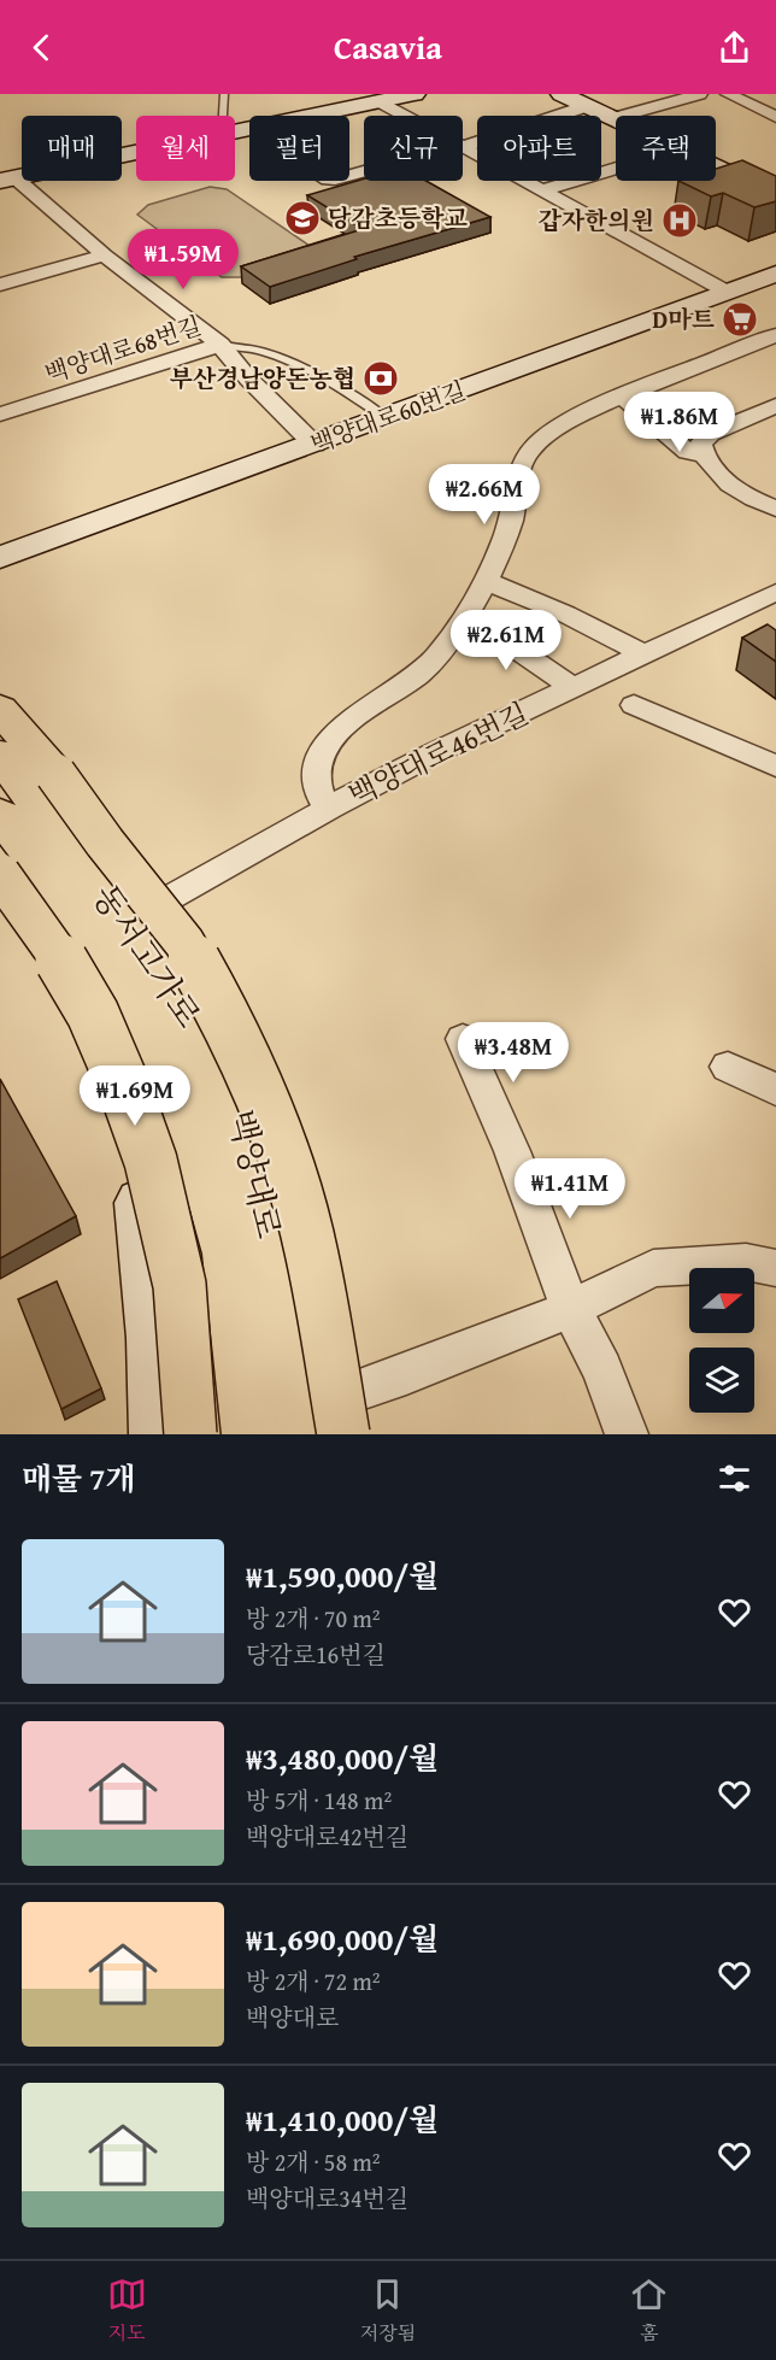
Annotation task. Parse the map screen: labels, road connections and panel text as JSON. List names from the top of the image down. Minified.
{"streets":{"highway":["동서고가로"],"main road":["백양대로60번길","백양대로"],"street":["백양대로68번길","백양대로46번길"]},"crossings":[["백양대로46번길","백양대로"],["동서고가로","백양대로"]],"places":{"school or university":["당감초등학교"],"hospital":["갑자한의원"],"supermarket":["D마트"],"bank":["부산경남양돈농협"]},"north":"right","page":{"header":"Casavia","chip":["매매","월세","필터","신규","아파트","주택"],"price":["₩1.59M","₩1.86M","₩2.66M","₩2.61M","₩3.48M","₩1.69M","₩1.41M"],"heading":"매물 7개","list":[{"name":"₩1,590,000/월","note":"방 2개 · 70 m² · 당감로16번길"},{"name":"₩3,480,000/월","note":"방 5개 · 148 m² · 백양대로42번길"},{"name":"₩1,690,000/월","note":"방 2개 · 72 m² · 백양대로"},{"name":"₩1,410,000/월","note":"방 2개 · 58 m² · 백양대로34번길"}],"tabs":["지도","저장됨","홈"]}}
